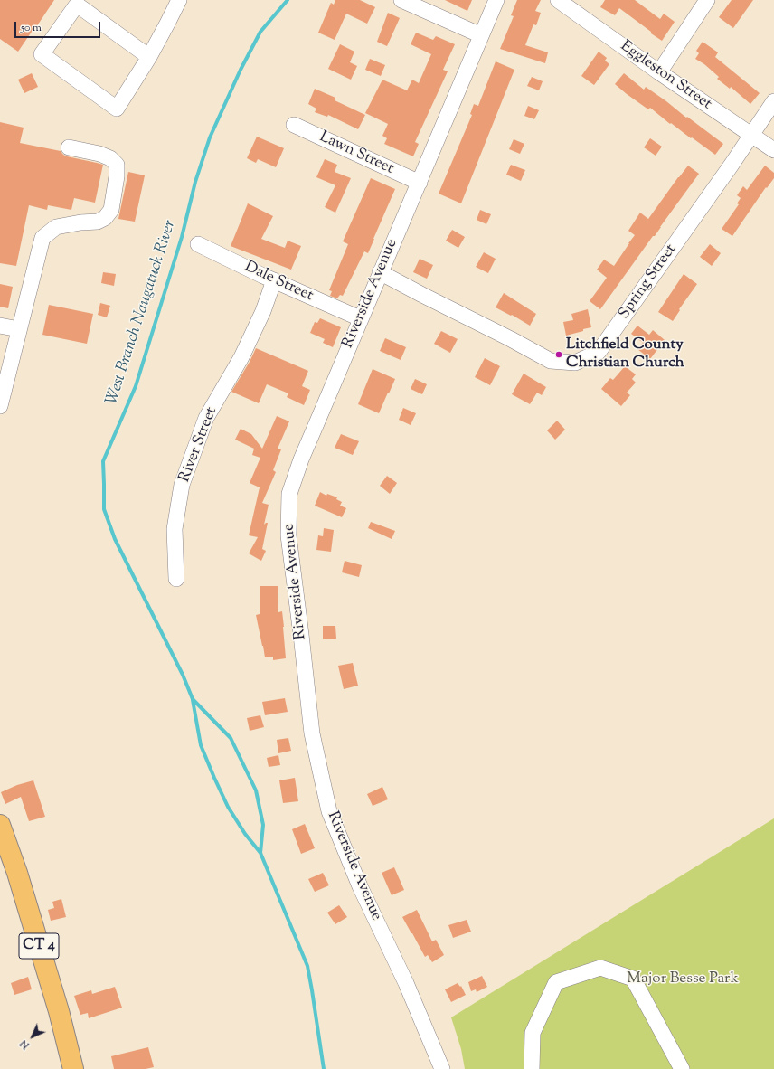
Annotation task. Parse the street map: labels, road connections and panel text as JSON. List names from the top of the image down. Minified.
{"streets":{"main road":["CT 4"],"street":["Eggleston Street","Lawn Street","Dale Street","Spring Street","Riverside Avenue","River Street"]},"crossings":[["Eggleston Street","Spring Street"],["Lawn Street","Riverside Avenue"],["Dale Street","Riverside Avenue"],["Dale Street","River Street"],["Spring Street","Riverside Avenue"]],"water":["West Branch Naugatuck River"],"parks":["Major Besse Park"],"places":["Litchfield County Christian Church"],"scale_bar":"50 m","north":"bottom left"}
